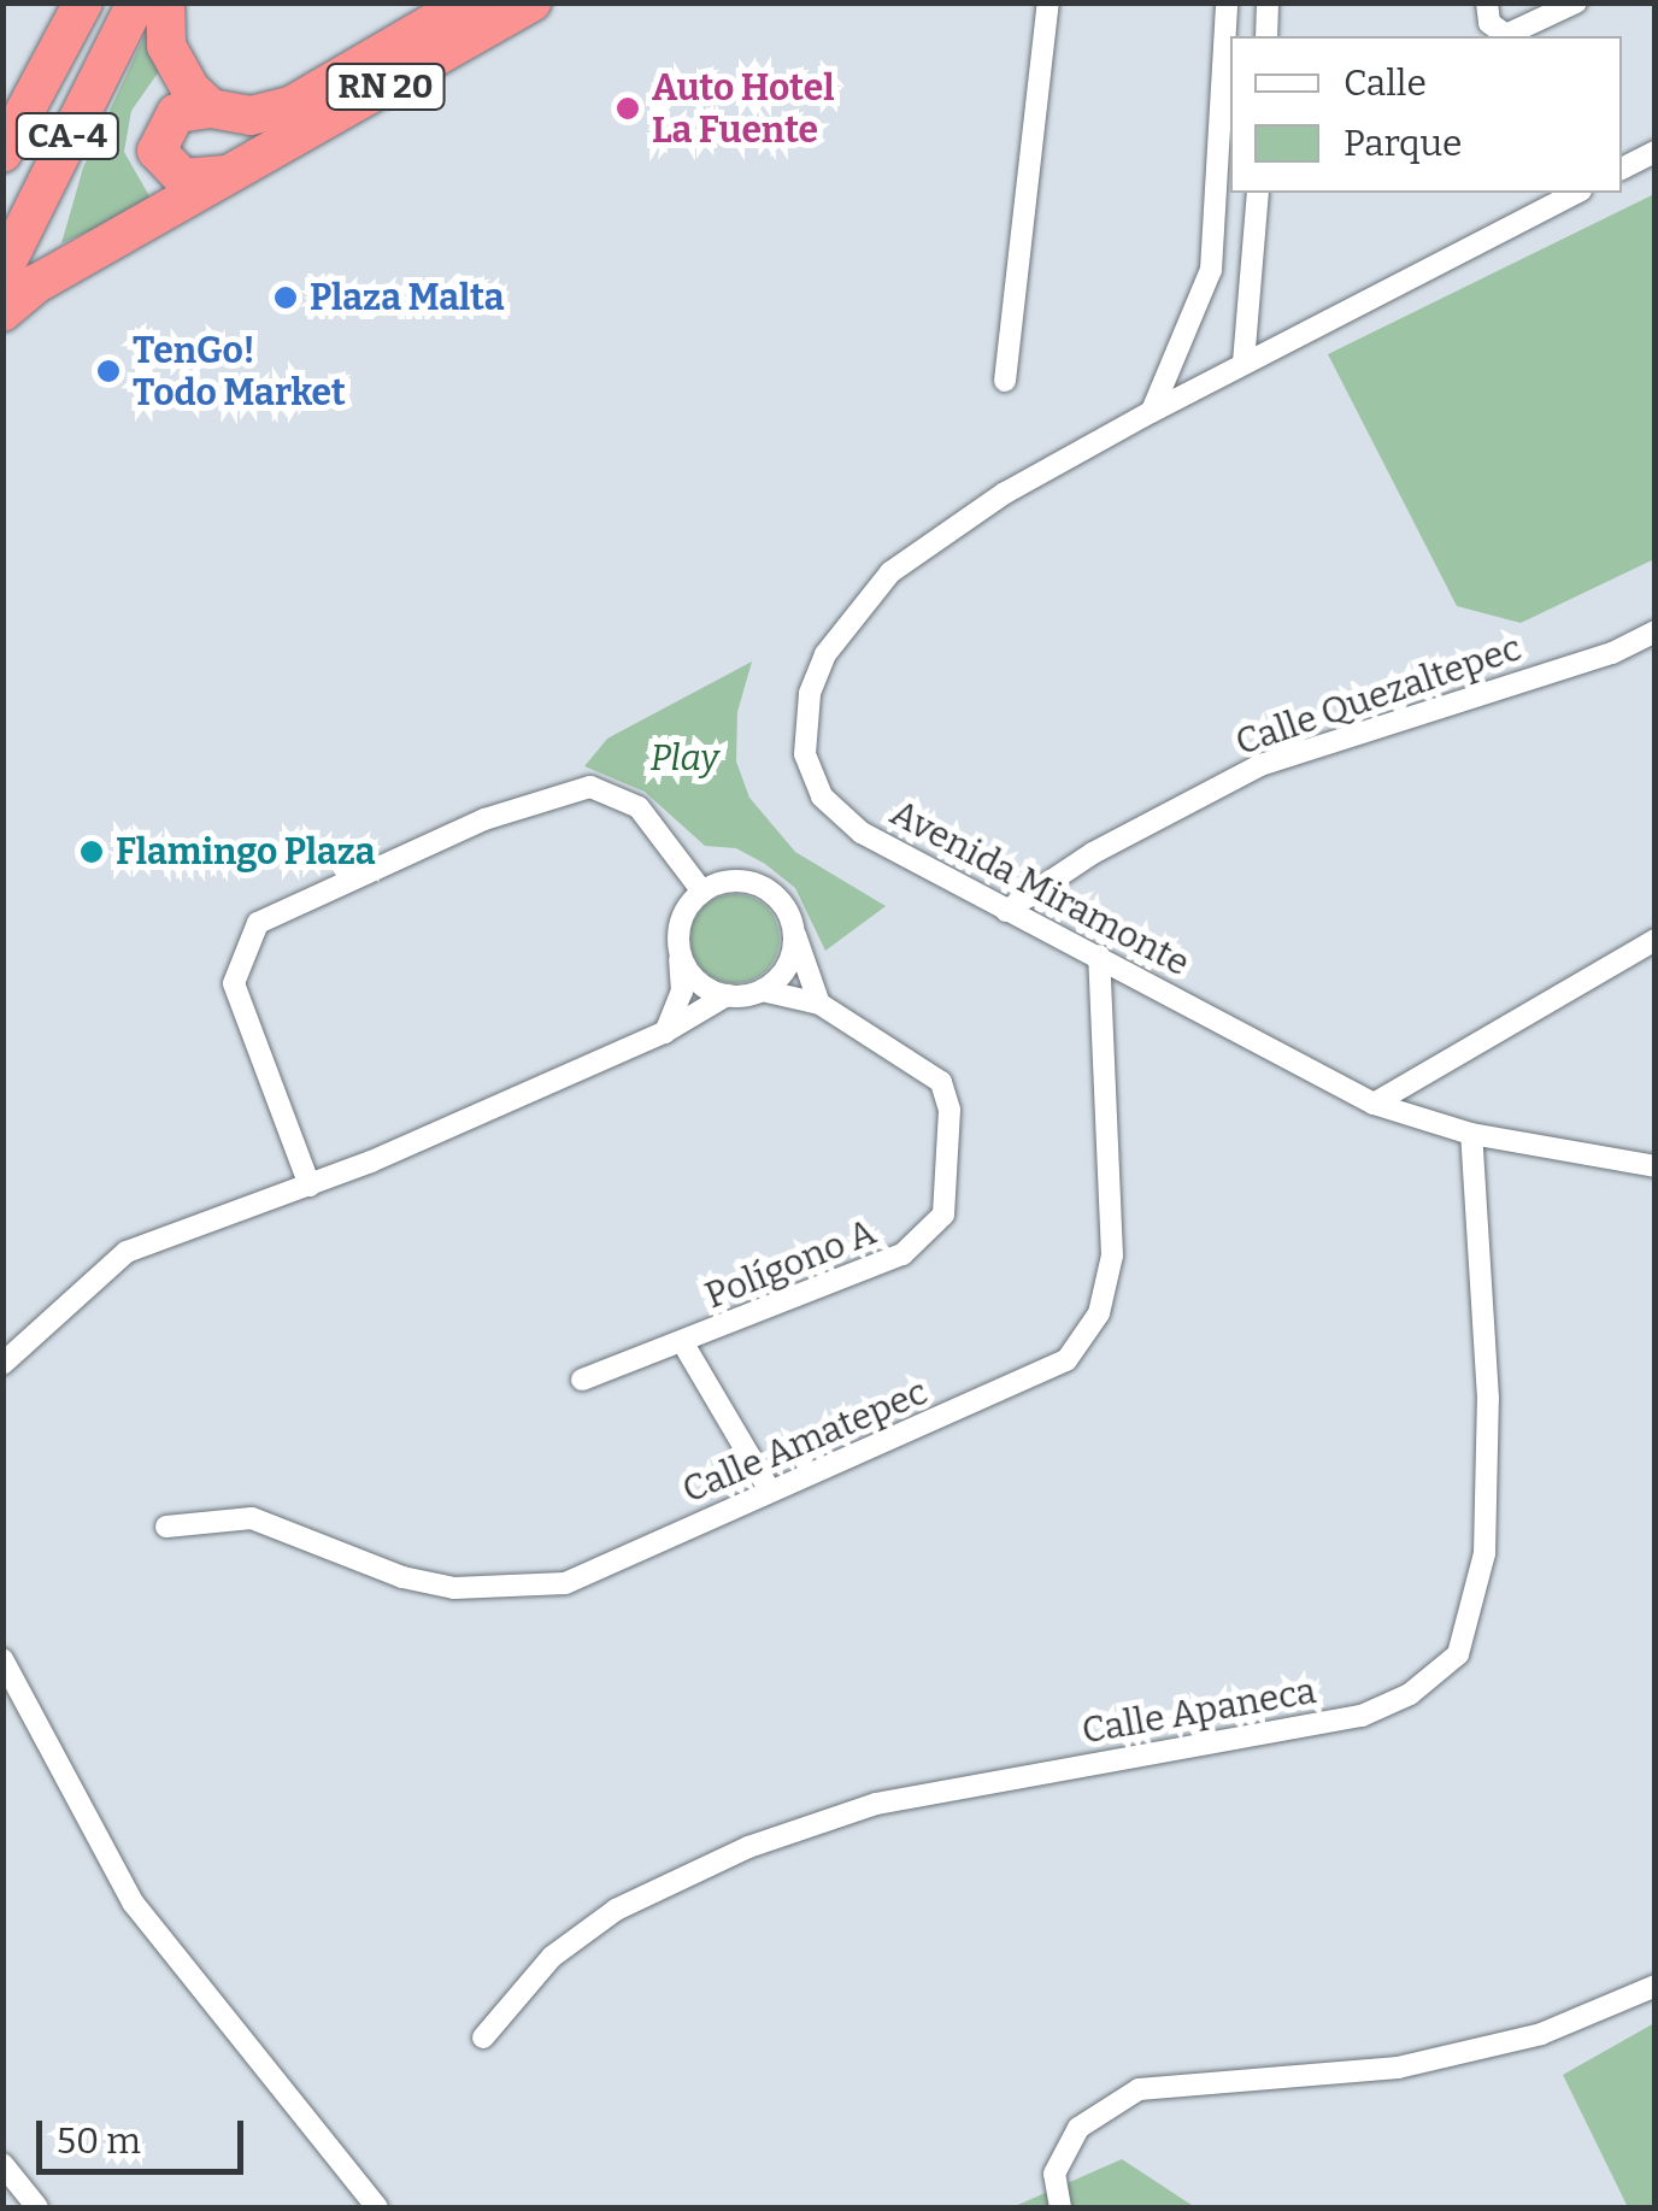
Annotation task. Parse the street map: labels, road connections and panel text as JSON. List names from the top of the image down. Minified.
{"streets":{"highway":["RN 20","CA-4"],"street":["Calle Quezaltepec","Avenida Miramonte","Polígono A","Calle Amatepec","Calle Apaneca"]},"crossings":[["Calle Quezaltepec","Avenida Miramonte"],["Avenida Miramonte","Calle Amatepec"],["Avenida Miramonte","Calle Apaneca"],["Polígono A","Calle Amatepec"]],"parks":["Play"],"places":["Auto Hotel La Fuente","Plaza Malta","TenGo! Todo Market","Flamingo Plaza"],"legend":["Calle","Parque"],"scale_bar":"50 m"}
